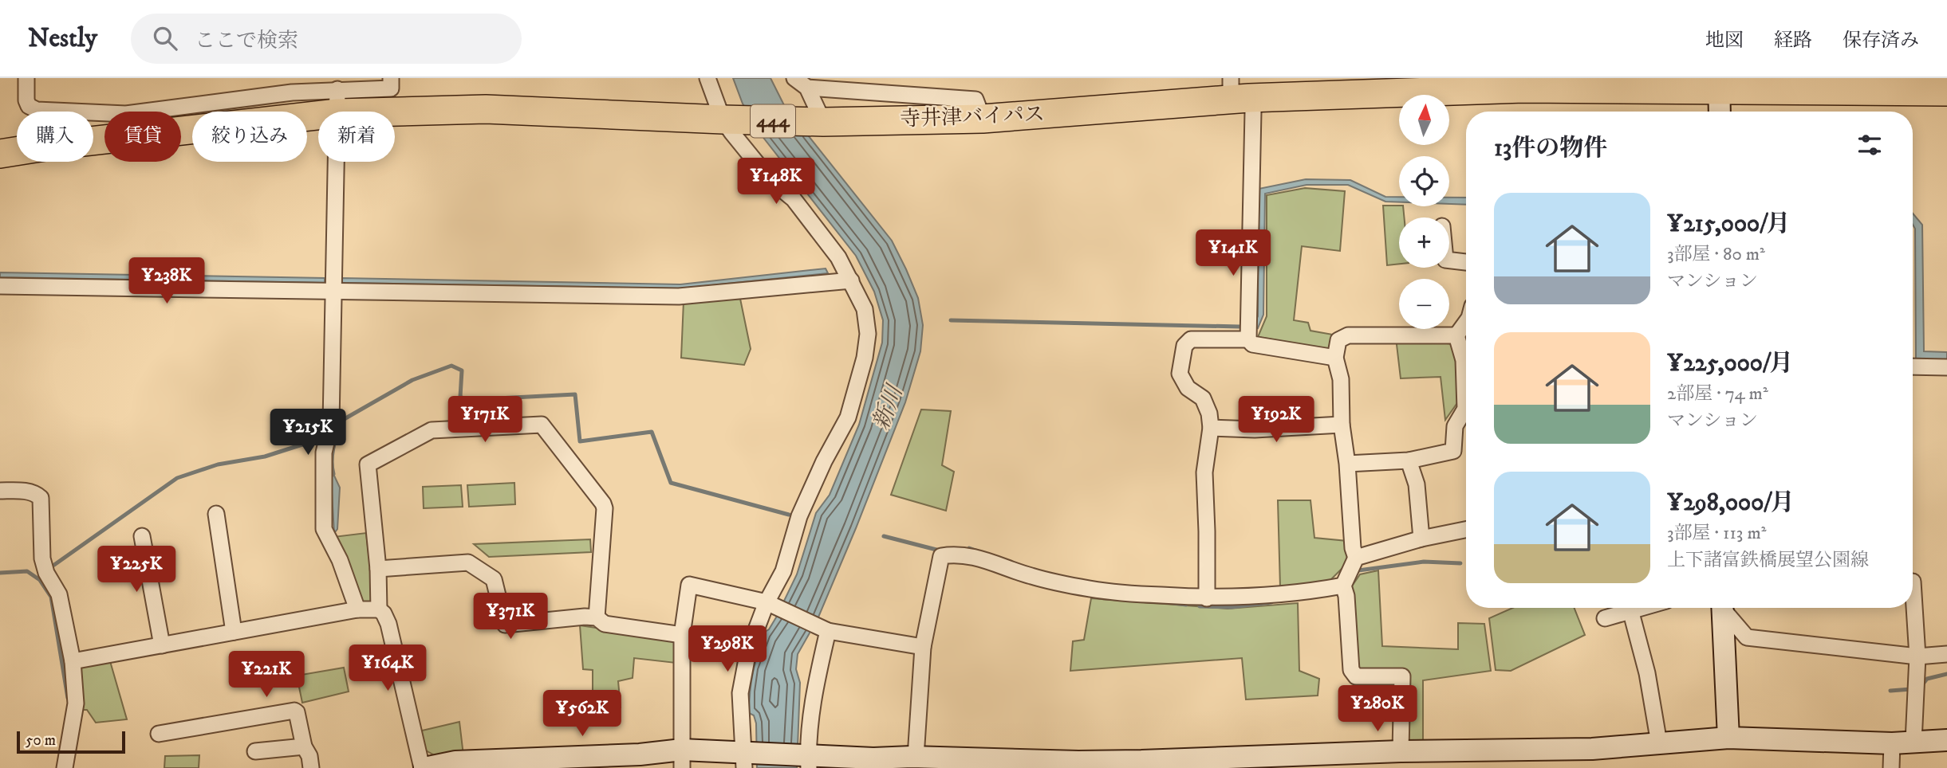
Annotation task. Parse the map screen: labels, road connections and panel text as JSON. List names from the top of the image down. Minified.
{"streets":{"highway":["寺井津バイパス","444"]},"water":["新川"],"scale_bar":"50 m","north":"top","page":{"header":"Nestly","search":"ここで検索","nav":["地図","経路","保存済み"],"map_buttons":["+","−"],"chip":["購入","賃貸","絞り込み","新着"],"heading":"13件の物件","price":["¥148K","¥141K","¥238K","¥171K","¥192K","¥215K","¥225K","¥371K","¥298K","¥164K","¥221K","¥280K","¥562K"],"list":[{"name":"¥215,000/月","note":"3部屋 · 80 m² · マンション"},{"name":"¥225,000/月","note":"2部屋 · 74 m² · マンション"},{"name":"¥298,000/月","note":"3部屋 · 113 m² · 上下諸富鉄橋展望公園線"}],"scale":"50 m"}}
